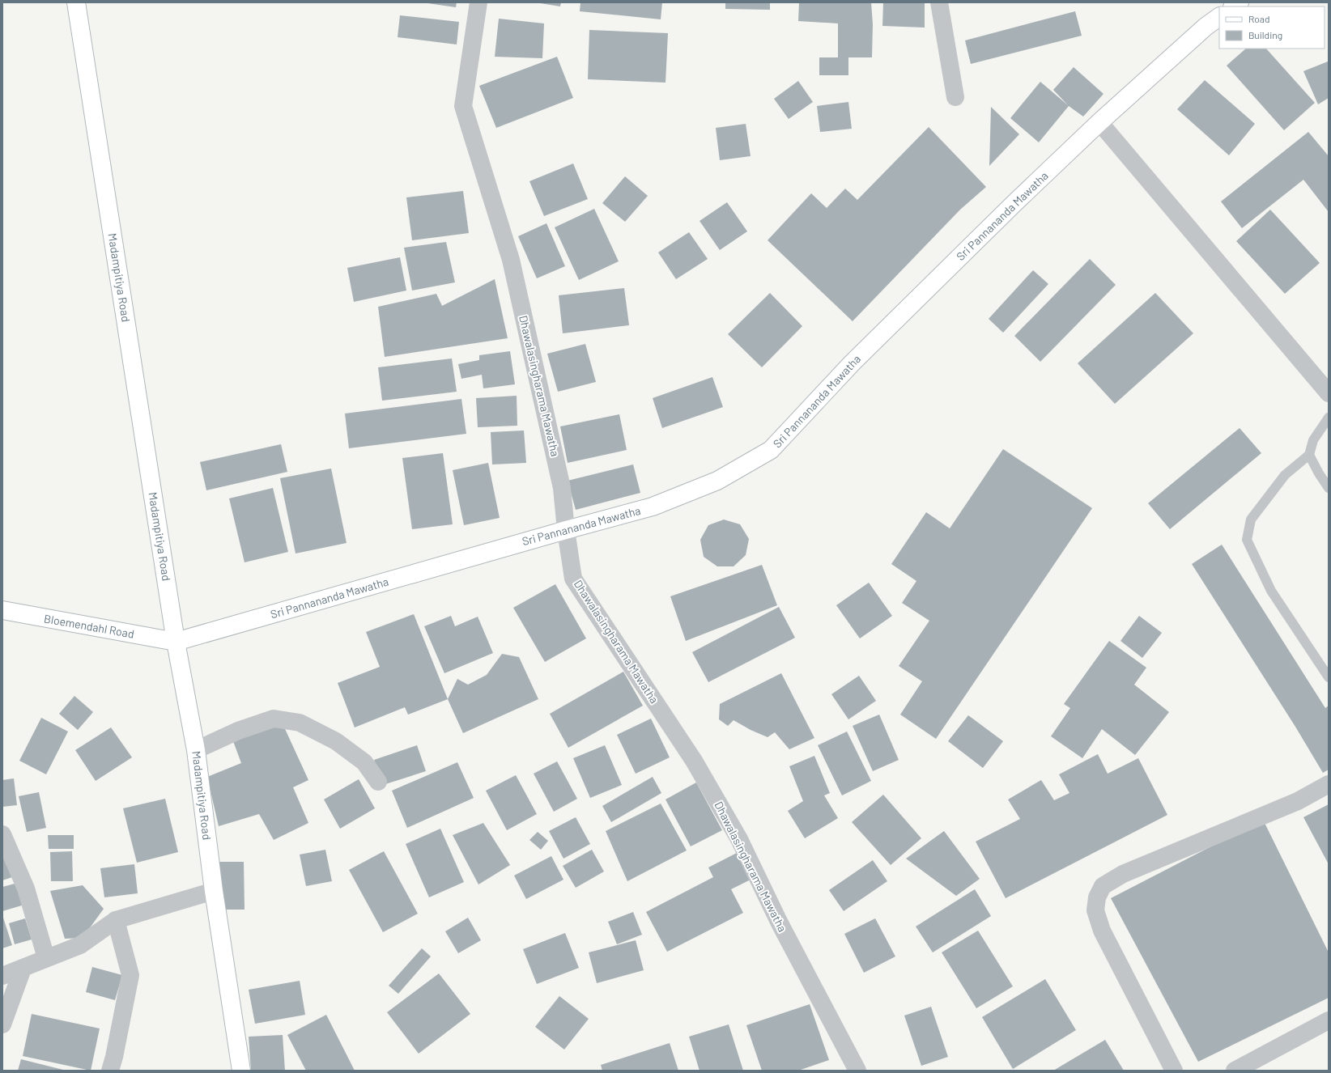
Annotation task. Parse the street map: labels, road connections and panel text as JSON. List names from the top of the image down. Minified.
{"streets":{"main road":["Sri Pannananda Mawatha","Madampitiya Road","Bloemendahl Road"],"street":["Dhawalasingharama Mawatha"]},"crossings":[["Sri Pannananda Mawatha","Madampitiya Road"],["Sri Pannananda Mawatha","Dhawalasingharama Mawatha"],["Sri Pannananda Mawatha","Bloemendahl Road"],["Madampitiya Road","Bloemendahl Road"]],"legend":["Road","Building"]}
